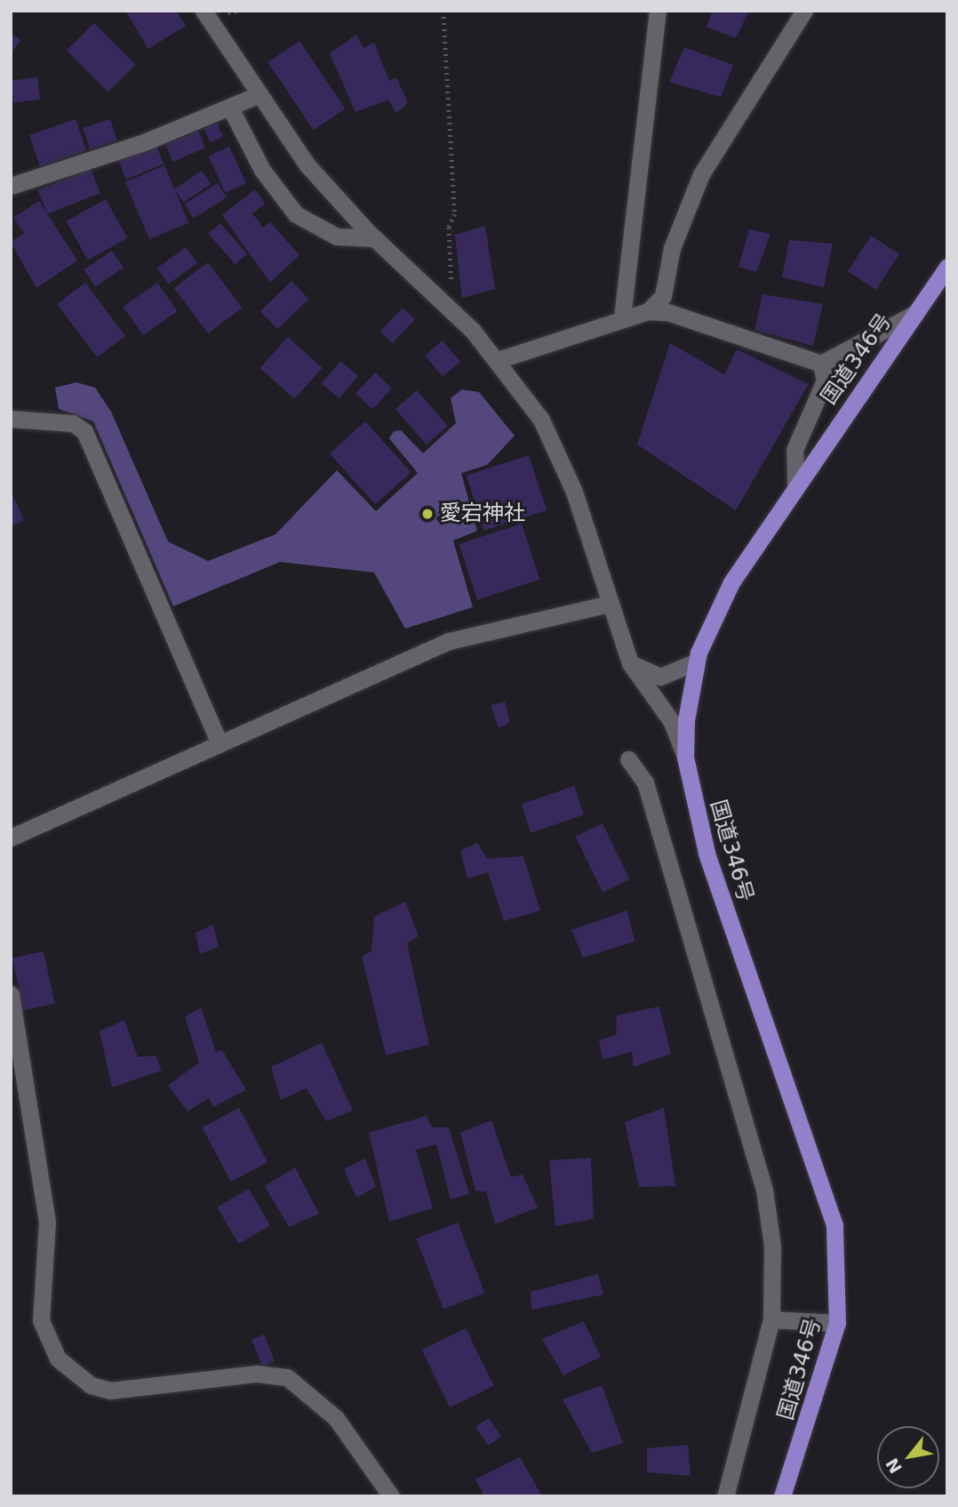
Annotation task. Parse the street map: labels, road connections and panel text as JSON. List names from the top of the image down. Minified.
{"streets":{"highway":["国道346号"]},"places":["愛宕神社"],"north":"bottom left"}
